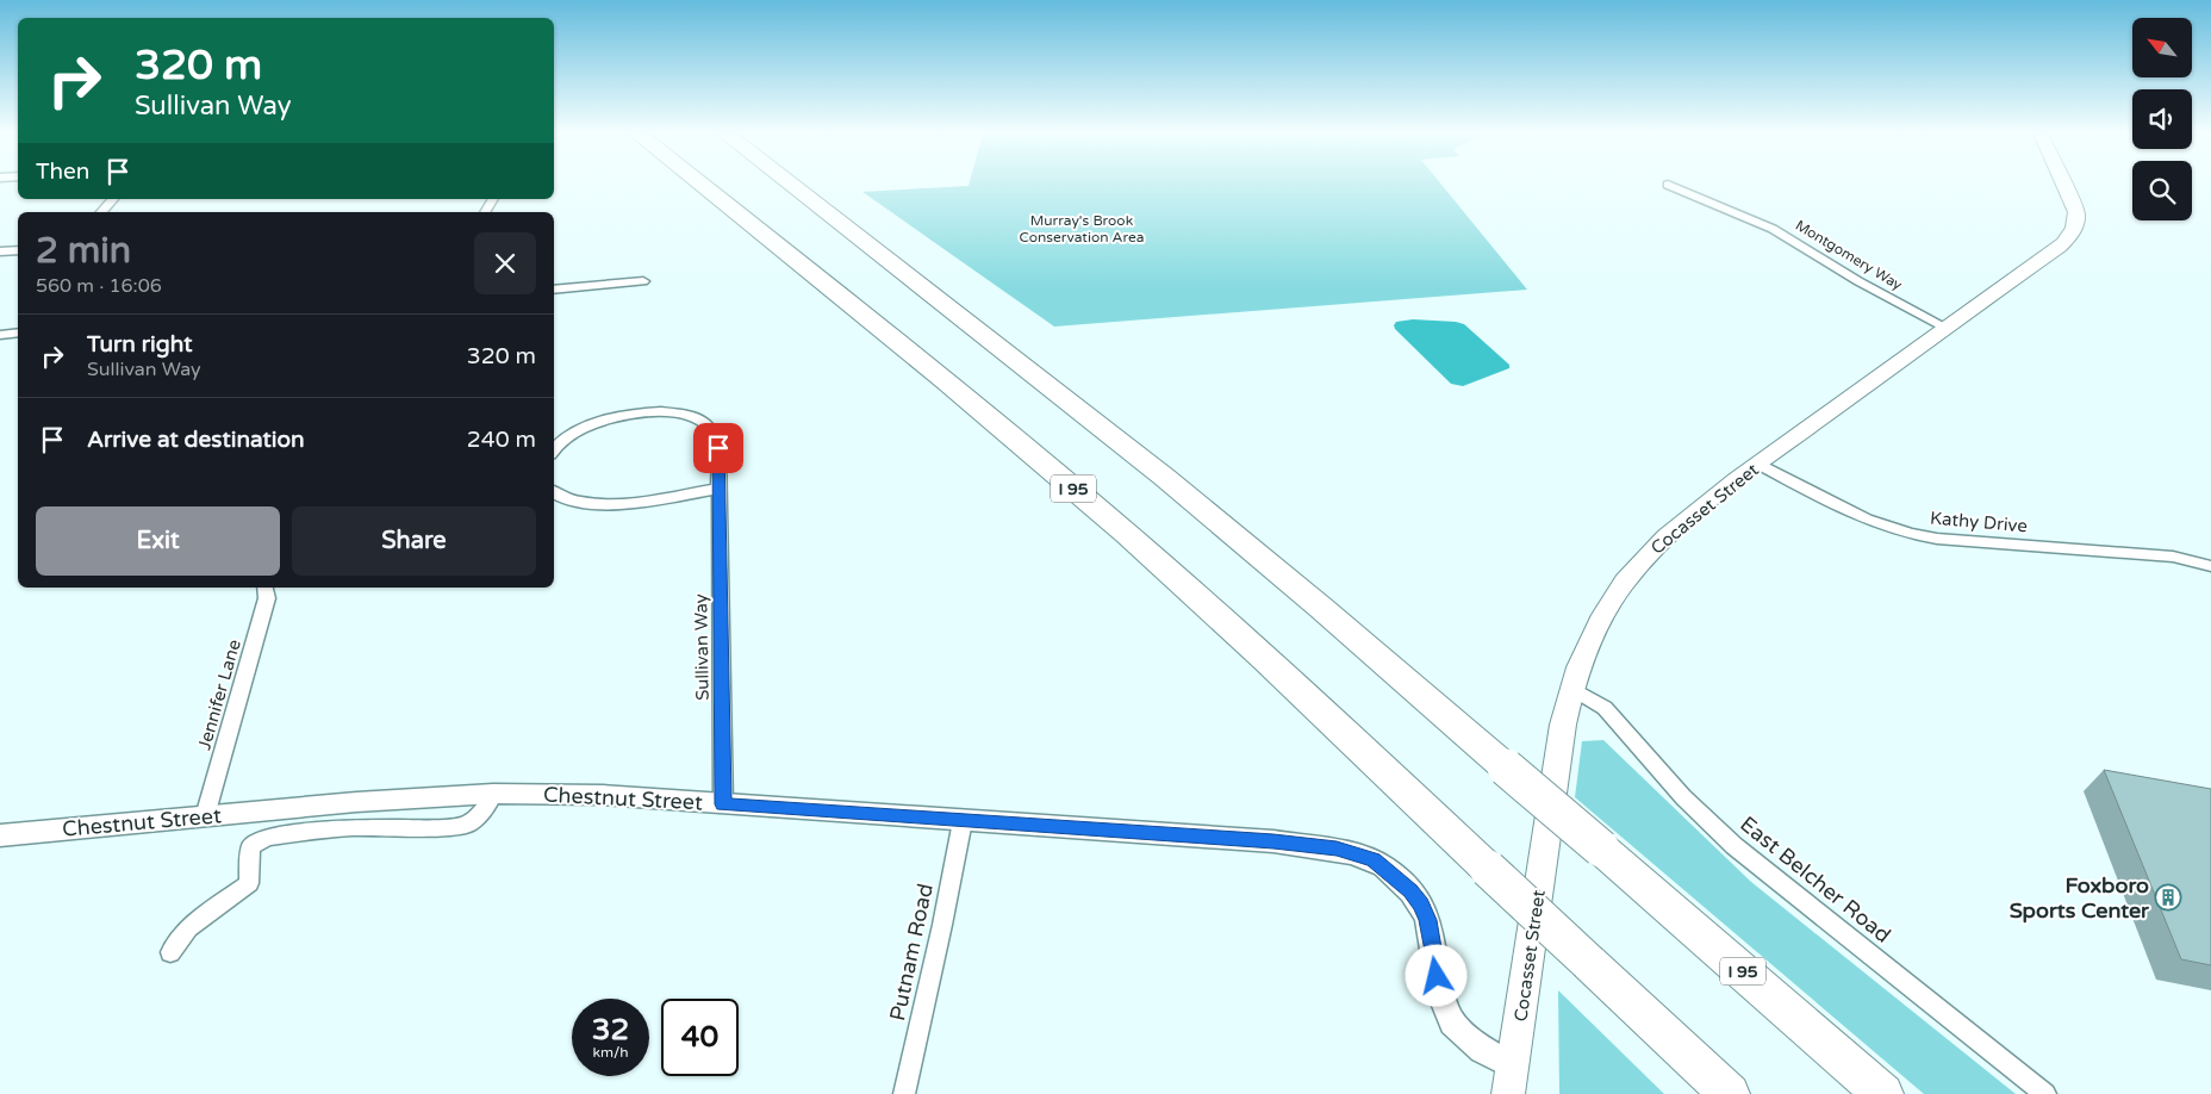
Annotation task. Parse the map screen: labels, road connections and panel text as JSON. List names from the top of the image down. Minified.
{"streets":{"highway":["I 95"],"main road":["Cocasset Street"],"street":["Montgomery Way","Kathy Drive","Sullivan Way","Jennifer Lane","Chestnut Street","East Belcher Road","Putnam Road"]},"crossings":[["Montgomery Way","Cocasset Street"],["Cocasset Street","Kathy Drive"],["Cocasset Street","Chestnut Street"],["Cocasset Street","East Belcher Road"],["Sullivan Way","Chestnut Street"],["Jennifer Lane","Chestnut Street"],["Chestnut Street","Putnam Road"]],"parks":["Murray's Brook Conservation Area"],"places":{"building":["Foxboro Sports Center"]},"north":"top left","page":{"turn":["320 m","Sullivan Way"],"then":"Then","heading":["2 min","560 m · 16:06"],"list":[{"name":"Turn right","note":"Sullivan Way","value":"320 m"},{"name":"Arrive at destination","value":"240 m"}],"buttons":["Exit","Share"],"speed":"32 km/h","limit":"40"}}
